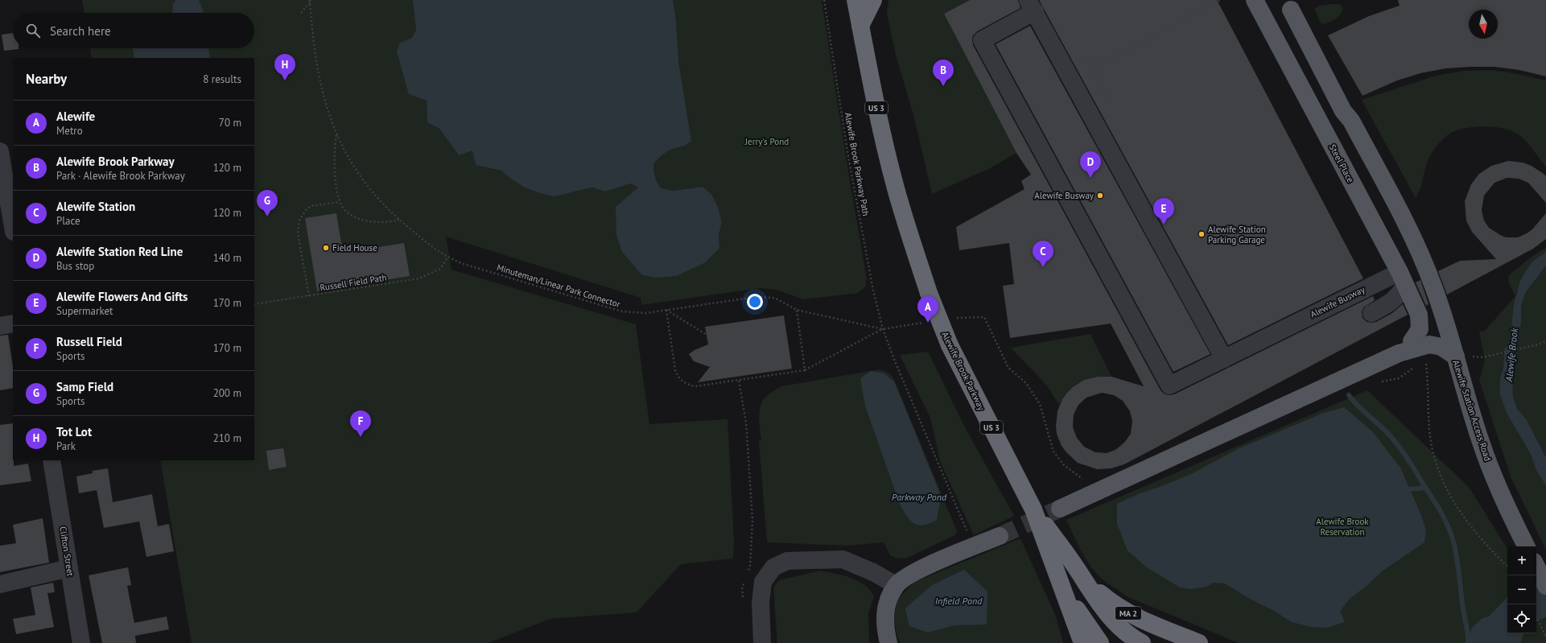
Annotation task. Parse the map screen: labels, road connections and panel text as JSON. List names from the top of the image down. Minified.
{"streets":{"highway":["US 3","Alewife Brook Parkway","MA 2"],"main road":["Steel Place","Alewife Station Access Road"],"street":["Alewife Busway","Clifton Street"],"path":["Alewife Brook Parkway Path","Russell Field Path","Minuteman/Linear Park Connector"]},"crossings":[["Steel Place","Alewife Busway"],["Alewife Brook Parkway Path","Minuteman/Linear Park Connector"],["Russell Field Path","Minuteman/Linear Park Connector"],["Alewife Brook Parkway","MA 2"]],"water":["Alewife Brook","Parkway Pond","Infield Pond"],"parks":["Jerry's Pond","Alewife Brook Reservation"],"places":["Alewife Busway","Alewife Station Parking Garage","Field House"],"north":"bottom","page":{"search":"Search here","pins":["H","B","D","G","E","C","A","F"],"heading":["Nearby","8 results"],"list":[{"mark":"A","name":"Alewife","note":"Metro","value":"70 m"},{"mark":"B","name":"Alewife Brook Parkway","note":"Park · Alewife Brook Parkway","value":"120 m"},{"mark":"C","name":"Alewife Station","note":"Place","value":"120 m"},{"mark":"D","name":"Alewife Station Red Line","note":"Bus stop","value":"140 m"},{"mark":"E","name":"Alewife Flowers And Gifts","note":"Supermarket","value":"170 m"},{"mark":"F","name":"Russell Field","note":"Sports","value":"170 m"},{"mark":"G","name":"Samp Field","note":"Sports","value":"200 m"},{"mark":"H","name":"Tot Lot","note":"Park","value":"210 m"}],"map_buttons":["+","−"]}}
